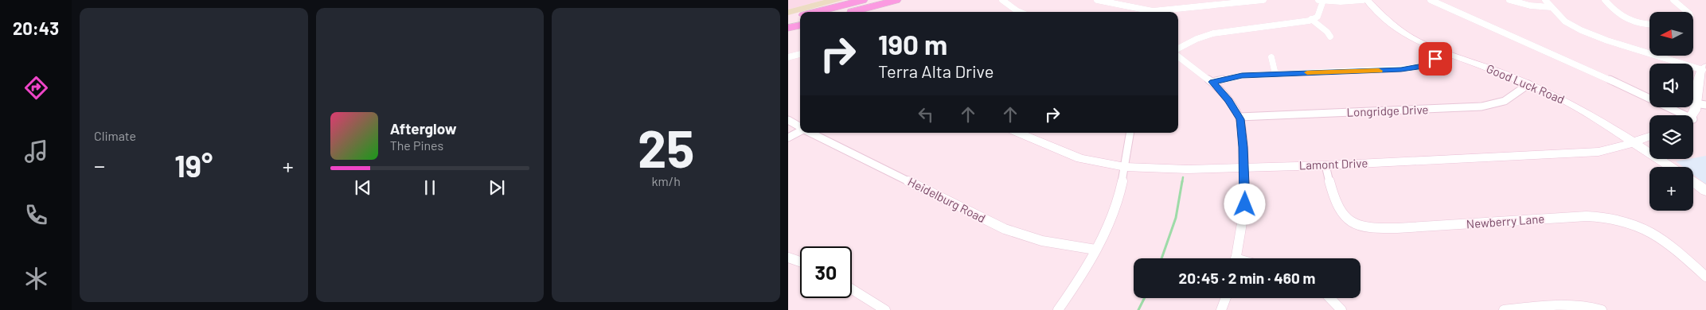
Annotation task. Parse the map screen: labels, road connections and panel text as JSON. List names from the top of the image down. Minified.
{"streets":{"street":["Good Luck Road","Longridge Drive","Lamont Drive","Heidelburg Road","Newberry Lane"]},"crossings":[["Good Luck Road","Longridge Drive"],["Good Luck Road","Lamont Drive"],["Lamont Drive","Newberry Lane"]],"north":"left","page":{"tabs":"20:43","tile":["Climate",["25","km/h"]],"map_buttons":"+","turn":["190 m","Terra Alta Drive"],"song":["Afterglow","The Pines"],"heat":["−","19°","+"],"limit":"30","trip":"20:45 · 2 min · 460 m"}}
